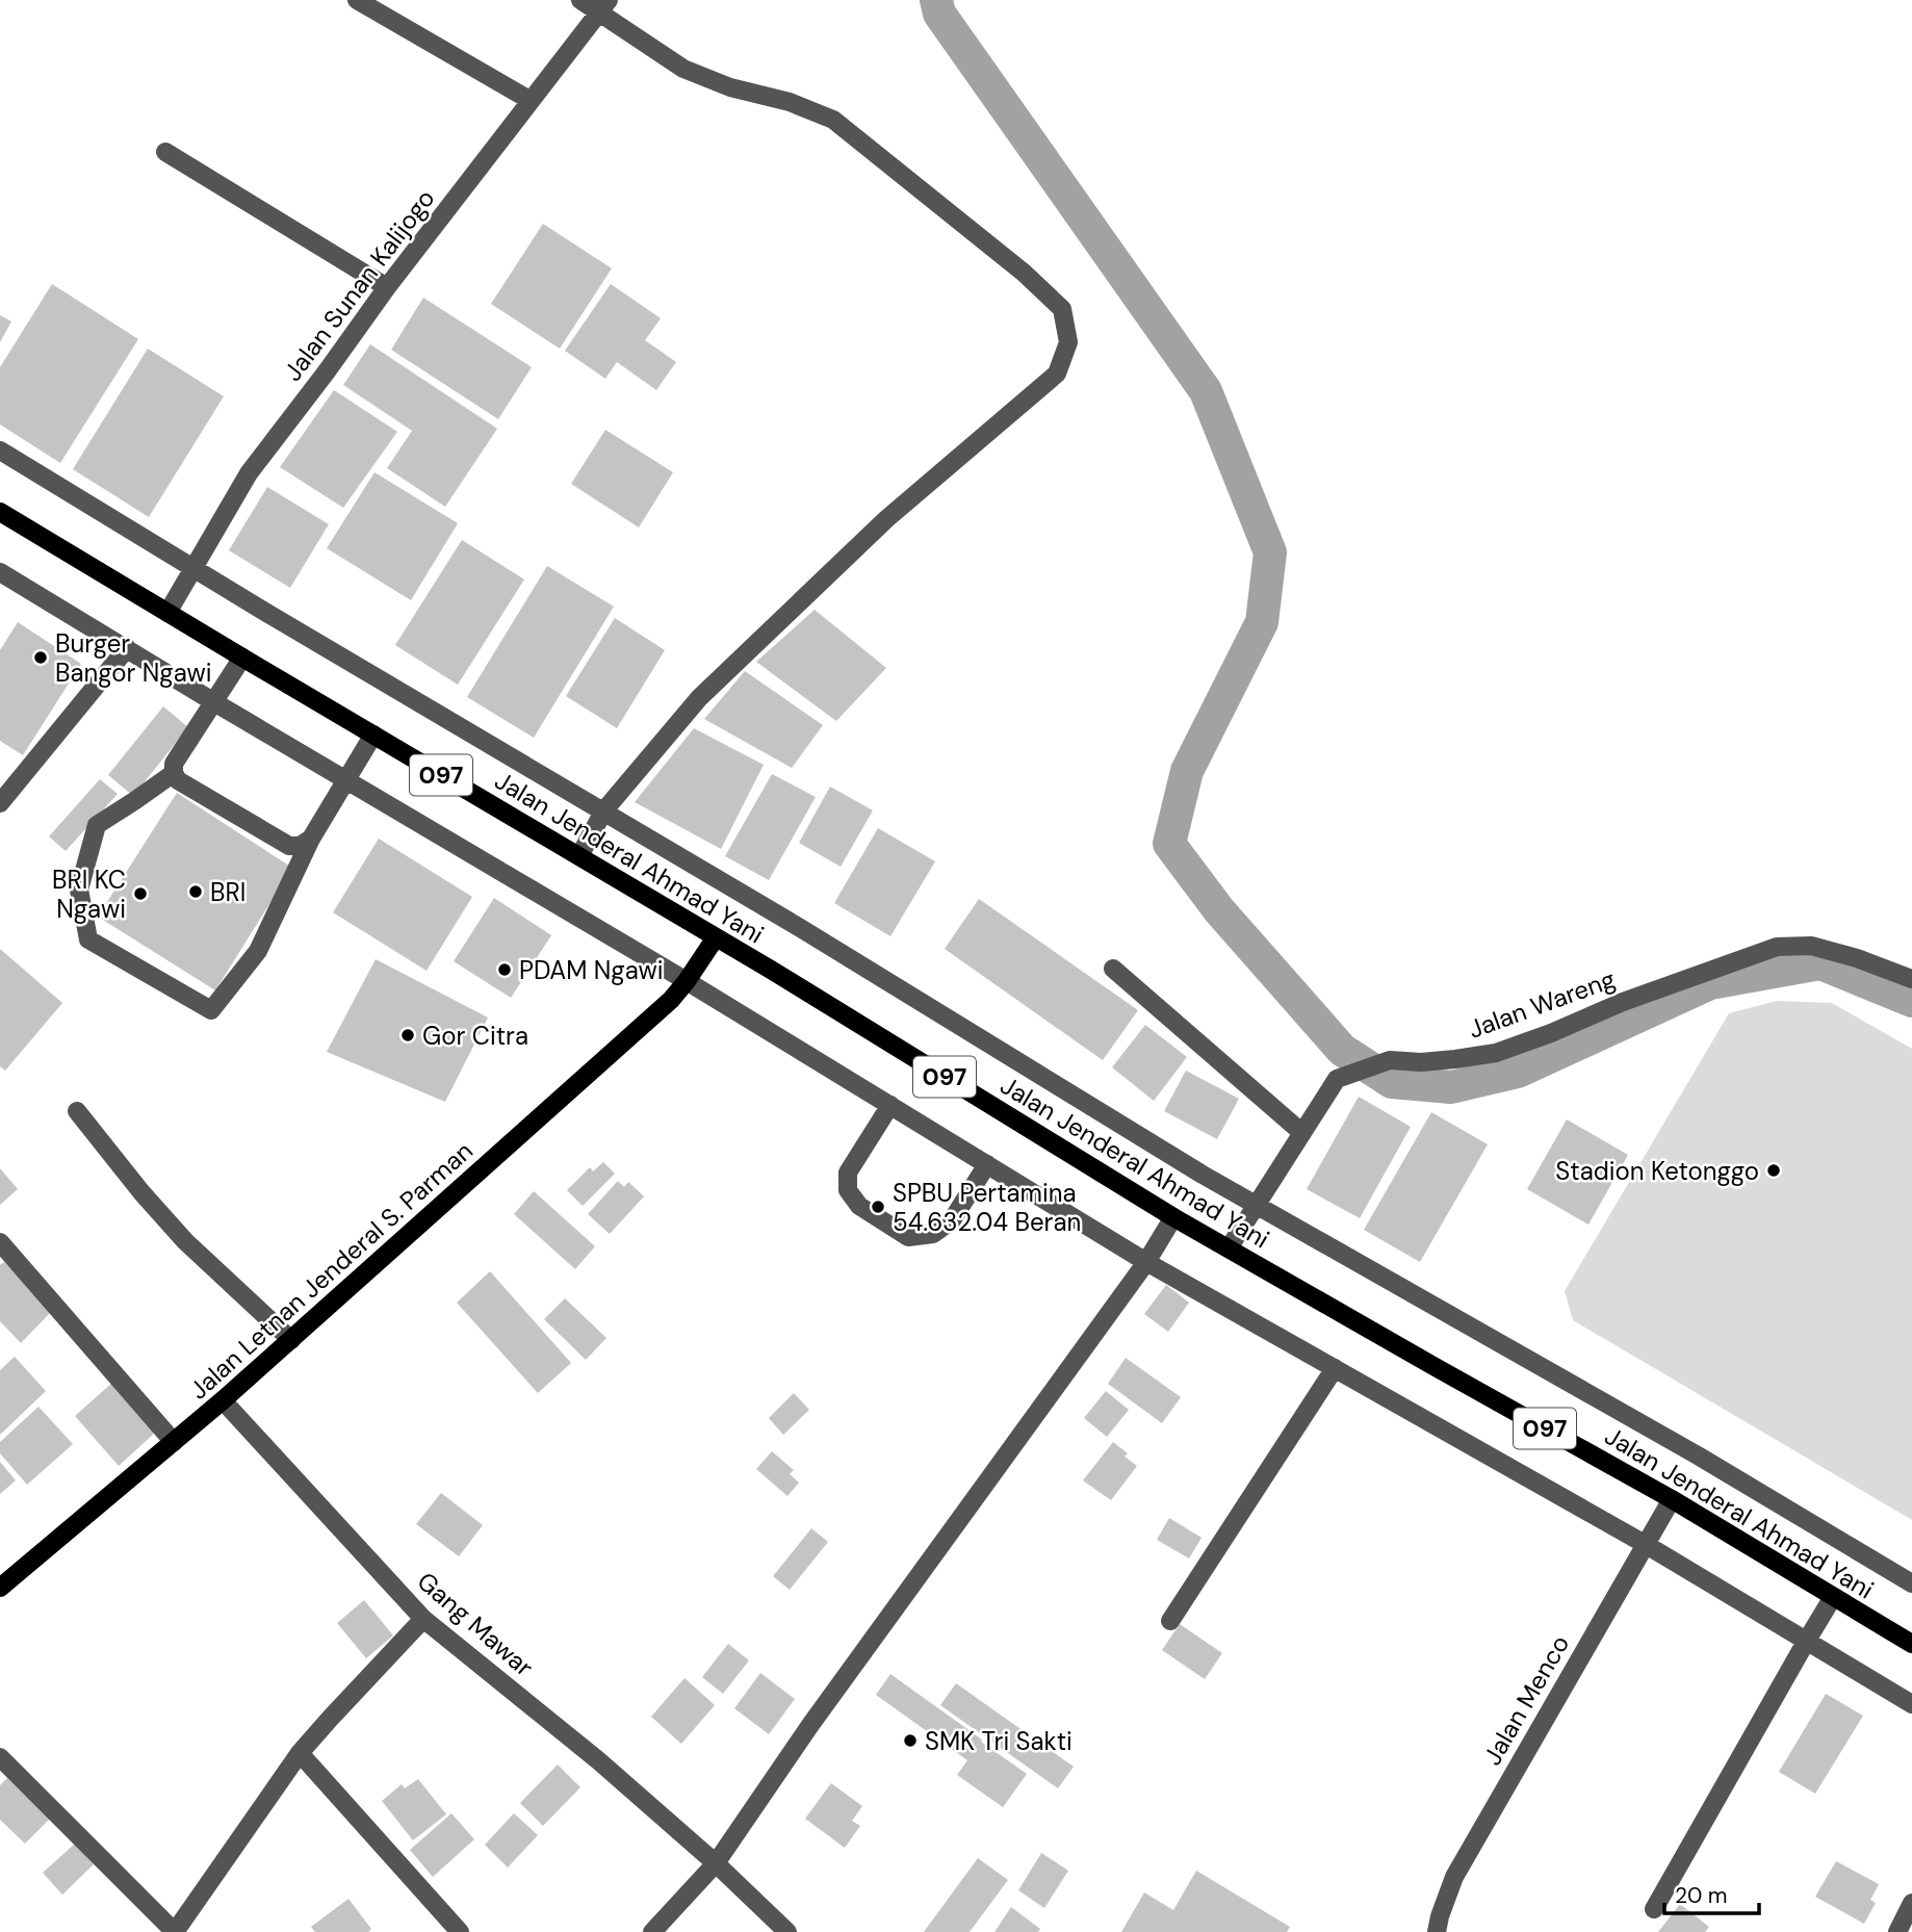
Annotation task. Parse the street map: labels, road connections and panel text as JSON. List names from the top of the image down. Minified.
{"streets":{"main road":["097","Jalan Jenderal Ahmad Yani","Jalan Letnan Jenderal S. Parman"],"street":["Jalan Sunan Kalijogo","Jalan Wareng","Gang Mawar","Jalan Menco"]},"crossings":[["Jalan Sunan Kalijogo","Jalan Jenderal Ahmad Yani"],["Jalan Jenderal Ahmad Yani","Jalan Wareng"],["Jalan Jenderal Ahmad Yani","Jalan Letnan Jenderal S. Parman"],["Jalan Jenderal Ahmad Yani","Jalan Menco"],["Jalan Letnan Jenderal S. Parman","Gang Mawar"]],"places":["Burger Bangor Ngawi","BRI","BRI KC Ngawi","PDAM Ngawi","Gor Citra","Stadion Ketonggo","SPBU Pertamina 54.632.04 Beran","SMK Tri Sakti"],"scale_bar":"20 m"}
